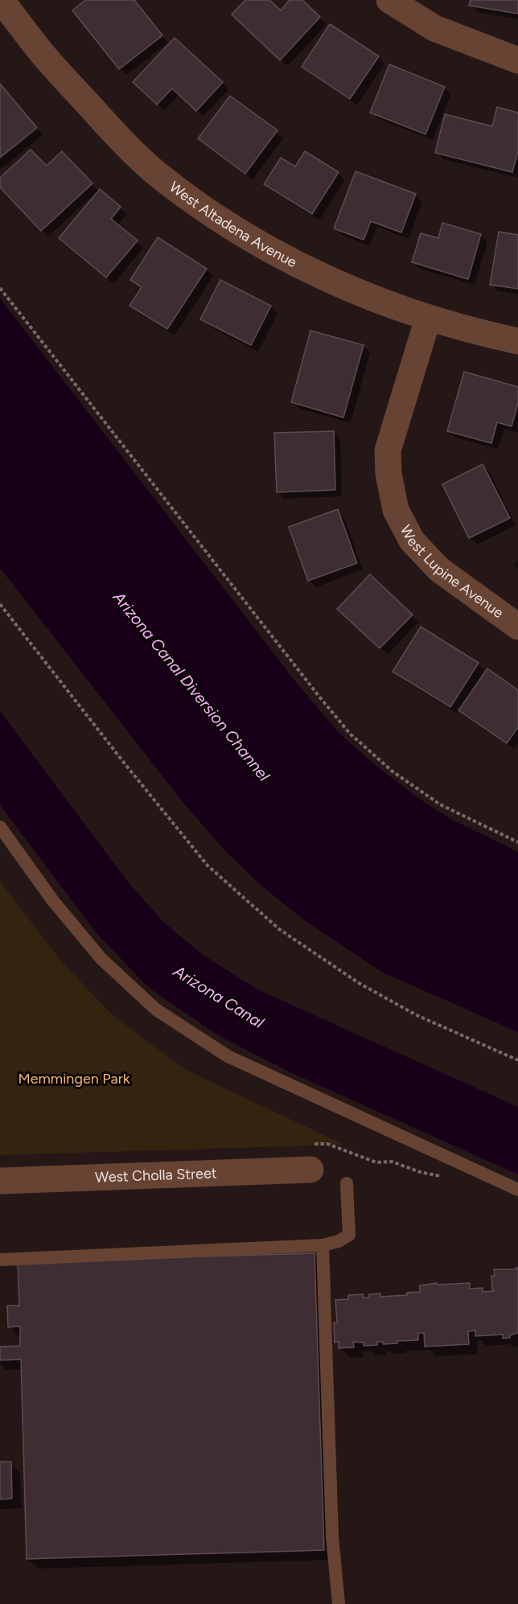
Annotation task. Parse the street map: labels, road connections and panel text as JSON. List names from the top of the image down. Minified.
{"streets":{"street":["West Altadena Avenue","West Lupine Avenue","West Cholla Street"]},"crossings":[["West Altadena Avenue","West Lupine Avenue"]],"water":["Arizona Canal Diversion Channel","Arizona Canal"],"parks":["Memmingen Park"]}
